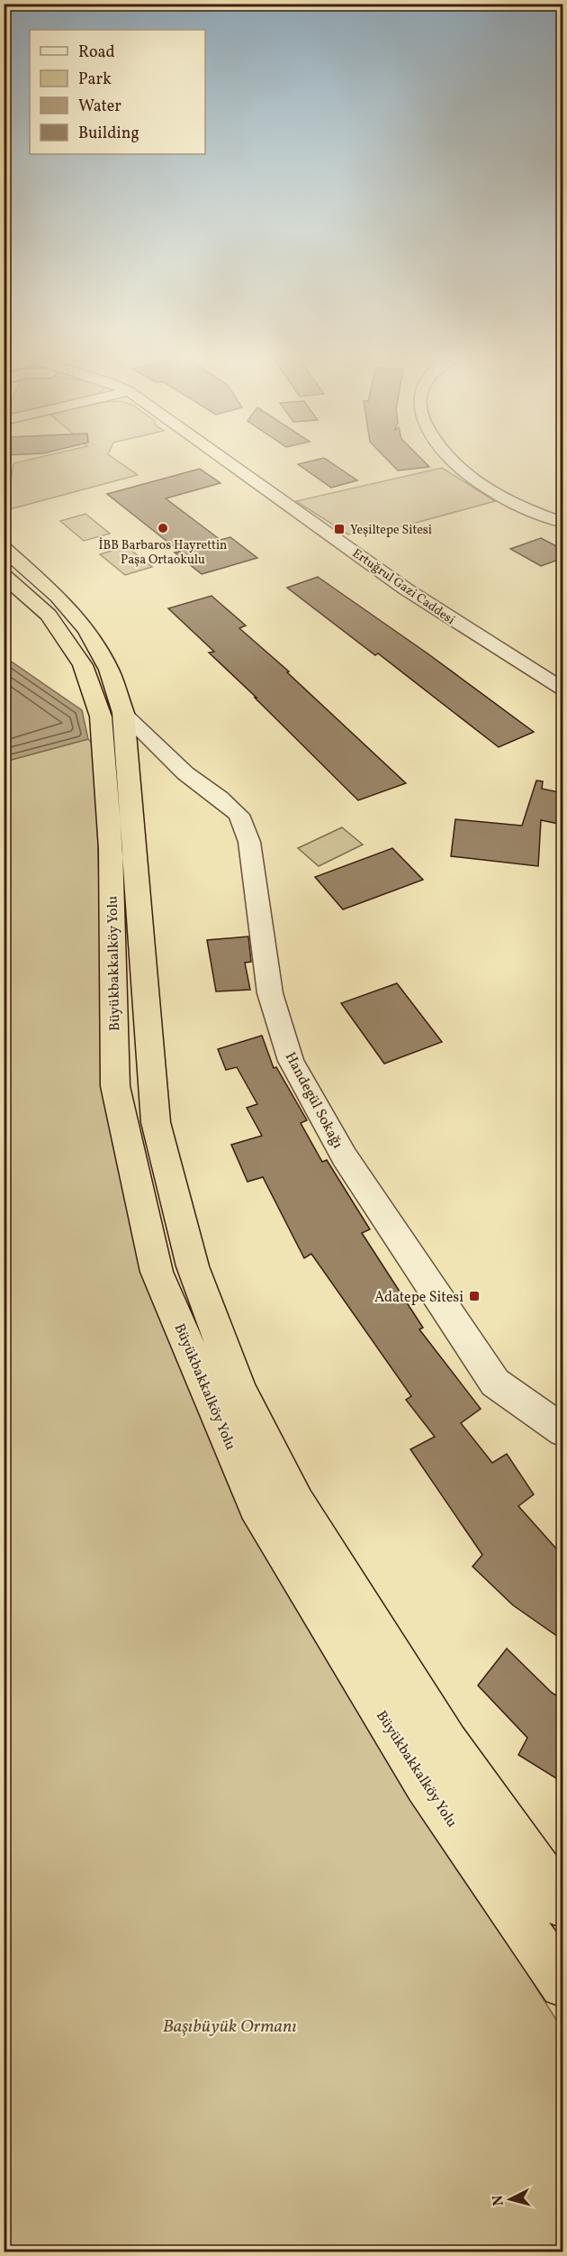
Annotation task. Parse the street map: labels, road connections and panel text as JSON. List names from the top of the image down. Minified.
{"streets":{"highway":["Büyükbakkalköy Yolu"],"street":["Ertuğrul Gazi Caddesi","Handegül Sokağı"]},"crossings":[["Büyükbakkalköy Yolu","Handegül Sokağı"]],"parks":["Başıbüyük Ormanı"],"places":{"other":["İBB Barbaros Hayrettin Paşa Ortaokulu"],"transit":["Yeşiltepe Sitesi","Adatepe Sitesi"]},"legend":["Road","Park","Water","Building"],"north":"left"}
